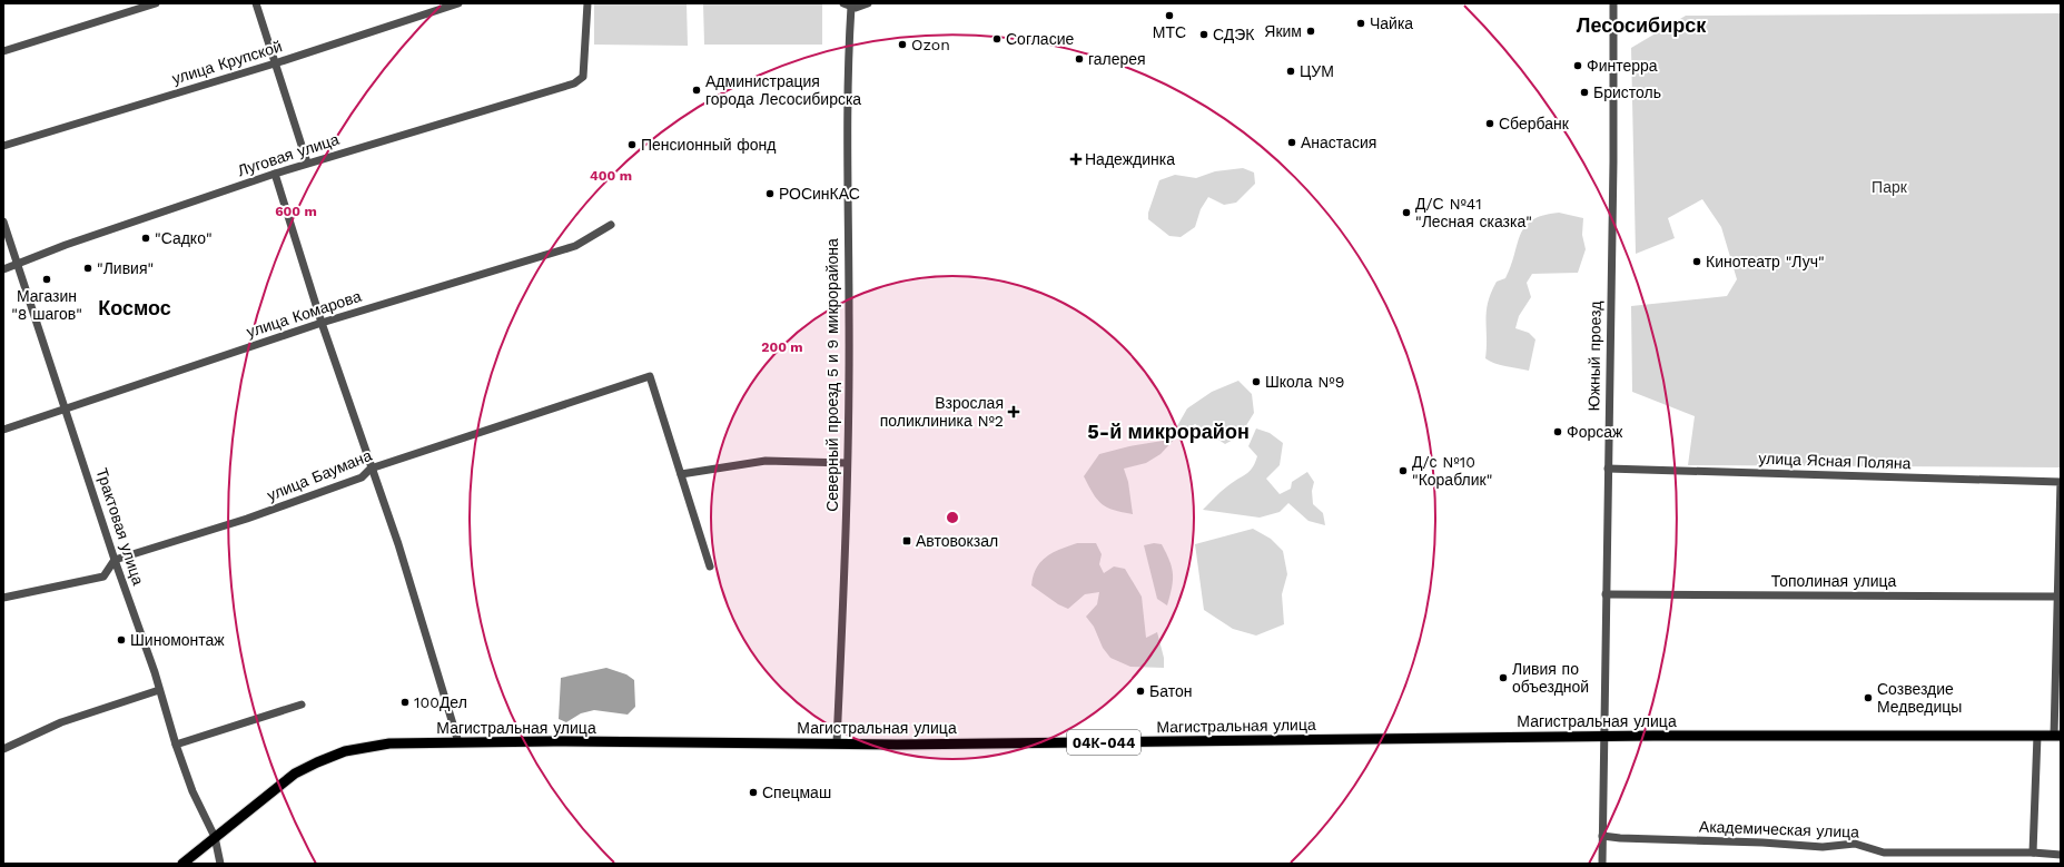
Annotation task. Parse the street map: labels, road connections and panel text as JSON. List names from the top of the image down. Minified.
{"streets":{"main road":["Магистральная улица","04К-044"],"street":["улица Крупской","Луговая улица","улица Комарова","Южный проезд","Северный проезд 5 и 9 микрорайона","улица Ясная Поляна","улица Баумана","Трактовая улица","Тополиная улица","Академическая улица"]},"crossings":[["Луговая улица","Трактовая улица"],["улица Комарова","Трактовая улица"],["Южный проезд","улица Ясная Поляна"],["Южный проезд","Тополиная улица"],["Южный проезд","Магистральная улица"],["Южный проезд","Академическая улица"],["Северный проезд 5 и 9 микрорайона","Магистральная улица"],["улица Баумана","Трактовая улица"],["Трактовая улица","Магистральная улица"]],"districts":["Лесосибирск","Космос","5-й микрорайон"],"parks":["Парк"],"places":{"other":["МТС","Чайка","Яким","СДЭК","Согласие","Ozon","галерея","Финтерра","ЦУМ","Администрация города Лесосибирска","Бристоль","Сбербанк","Анастасия","Пенсионный фонд","РОСинКАС","Д/С №41 \"Лесная сказка\"","\"Садко\"","Кинотеатр \"Луч\"","\"Ливия\"","Магазин \"8 шагов\"","Школа №9","Форсаж","Д/с №10 \"Кораблик\"","Шиномонтаж","Ливия по объездной","Батон","Созвездие Медведицы","100Дел","Спецмаш"],"health":["Надеждинка","Взрослая поликлиника №2"],"transit":["Автовокзал"]},"rings":["400 m","600 m","200 m"]}
